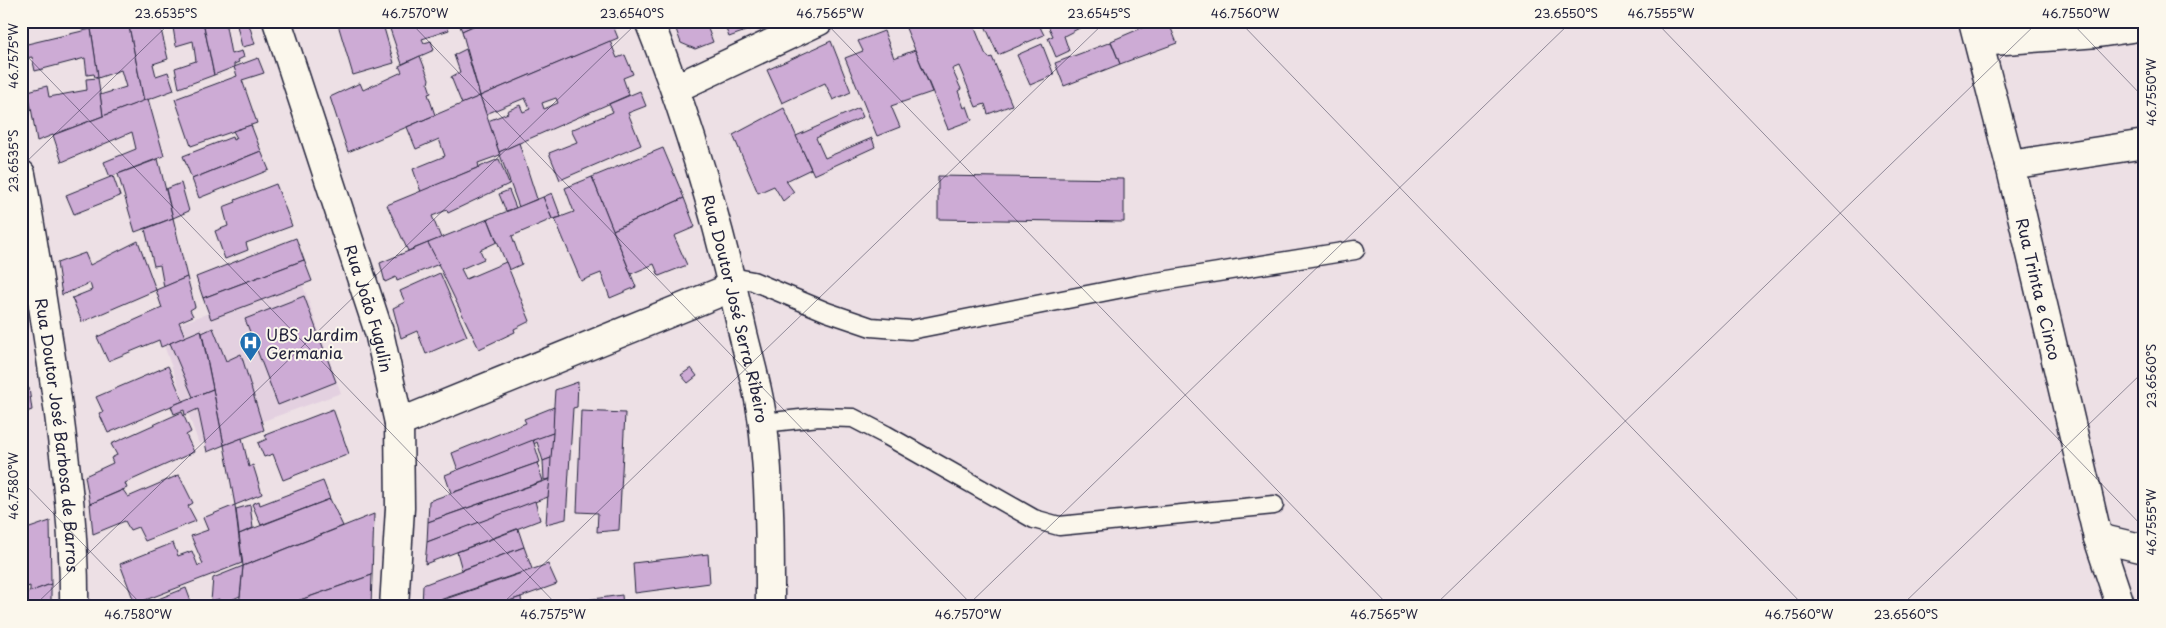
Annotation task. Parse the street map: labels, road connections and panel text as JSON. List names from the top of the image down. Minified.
{"streets":{"street":["Rua Trinta e Cinco","Rua João Fugulin","Rua Doutor José Serra Ribeiro","Rua Doutor José Barbosa de Barros"]},"places":{"hospital":["UBS Jardim Germania"]},"coordinates":["23.6535°S","46.7570°W","23.6540°S","46.7565°W","23.6545°S","46.7560°W","23.6550°S","46.7555°W","46.7550°W","46.7575°W","23.6560°S","46.7580°W"]}
